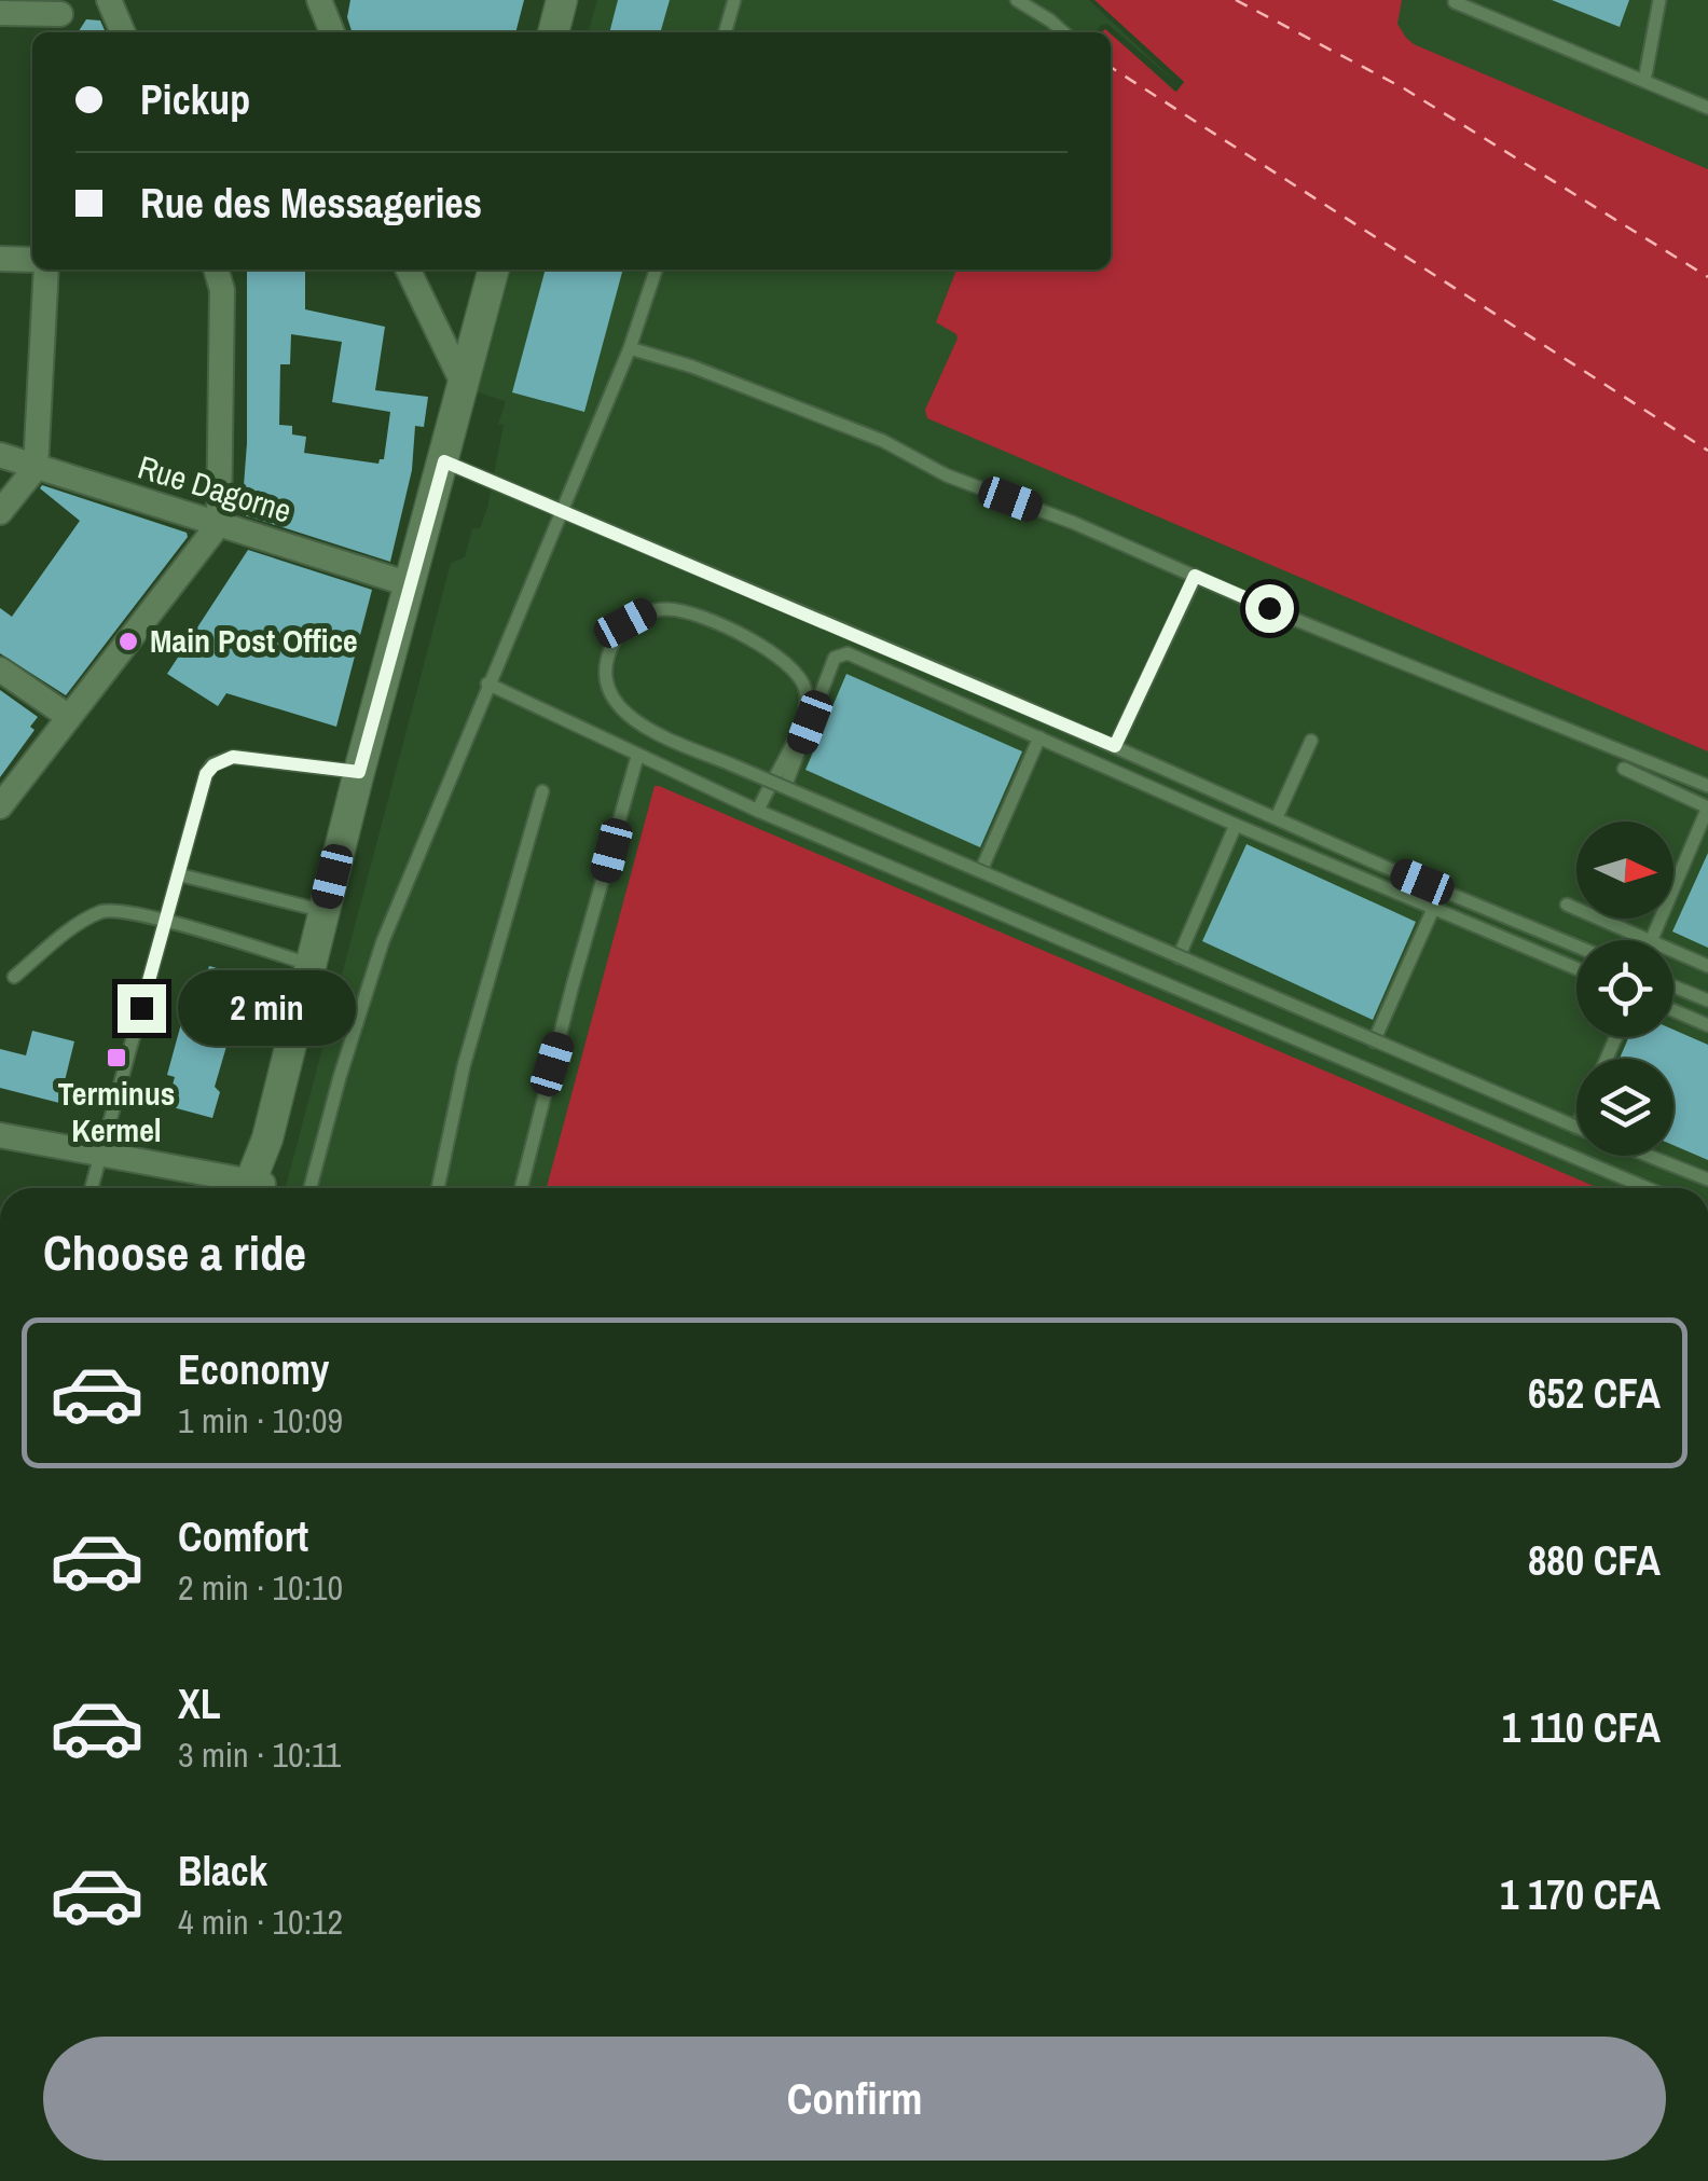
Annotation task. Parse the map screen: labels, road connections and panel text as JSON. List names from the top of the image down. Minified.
{"streets":{"street":["Rue Dagorne"]},"places":{"other":["Main Post Office"],"transit":["Terminus Kermel"]},"north":"right","page":{"banner":["Pickup","Rue des Messageries"],"bubble":"2 min","heading":"Choose a ride","list":[{"name":"Economy","note":"1 min · 10:09","value":"652 CFA"},{"name":"Comfort","note":"2 min · 10:10","value":"880 CFA"},{"name":"XL","note":"3 min · 10:11","value":"1 110 CFA"},{"name":"Black","note":"4 min · 10:12","value":"1 170 CFA"}],"buttons":"Confirm"}}
